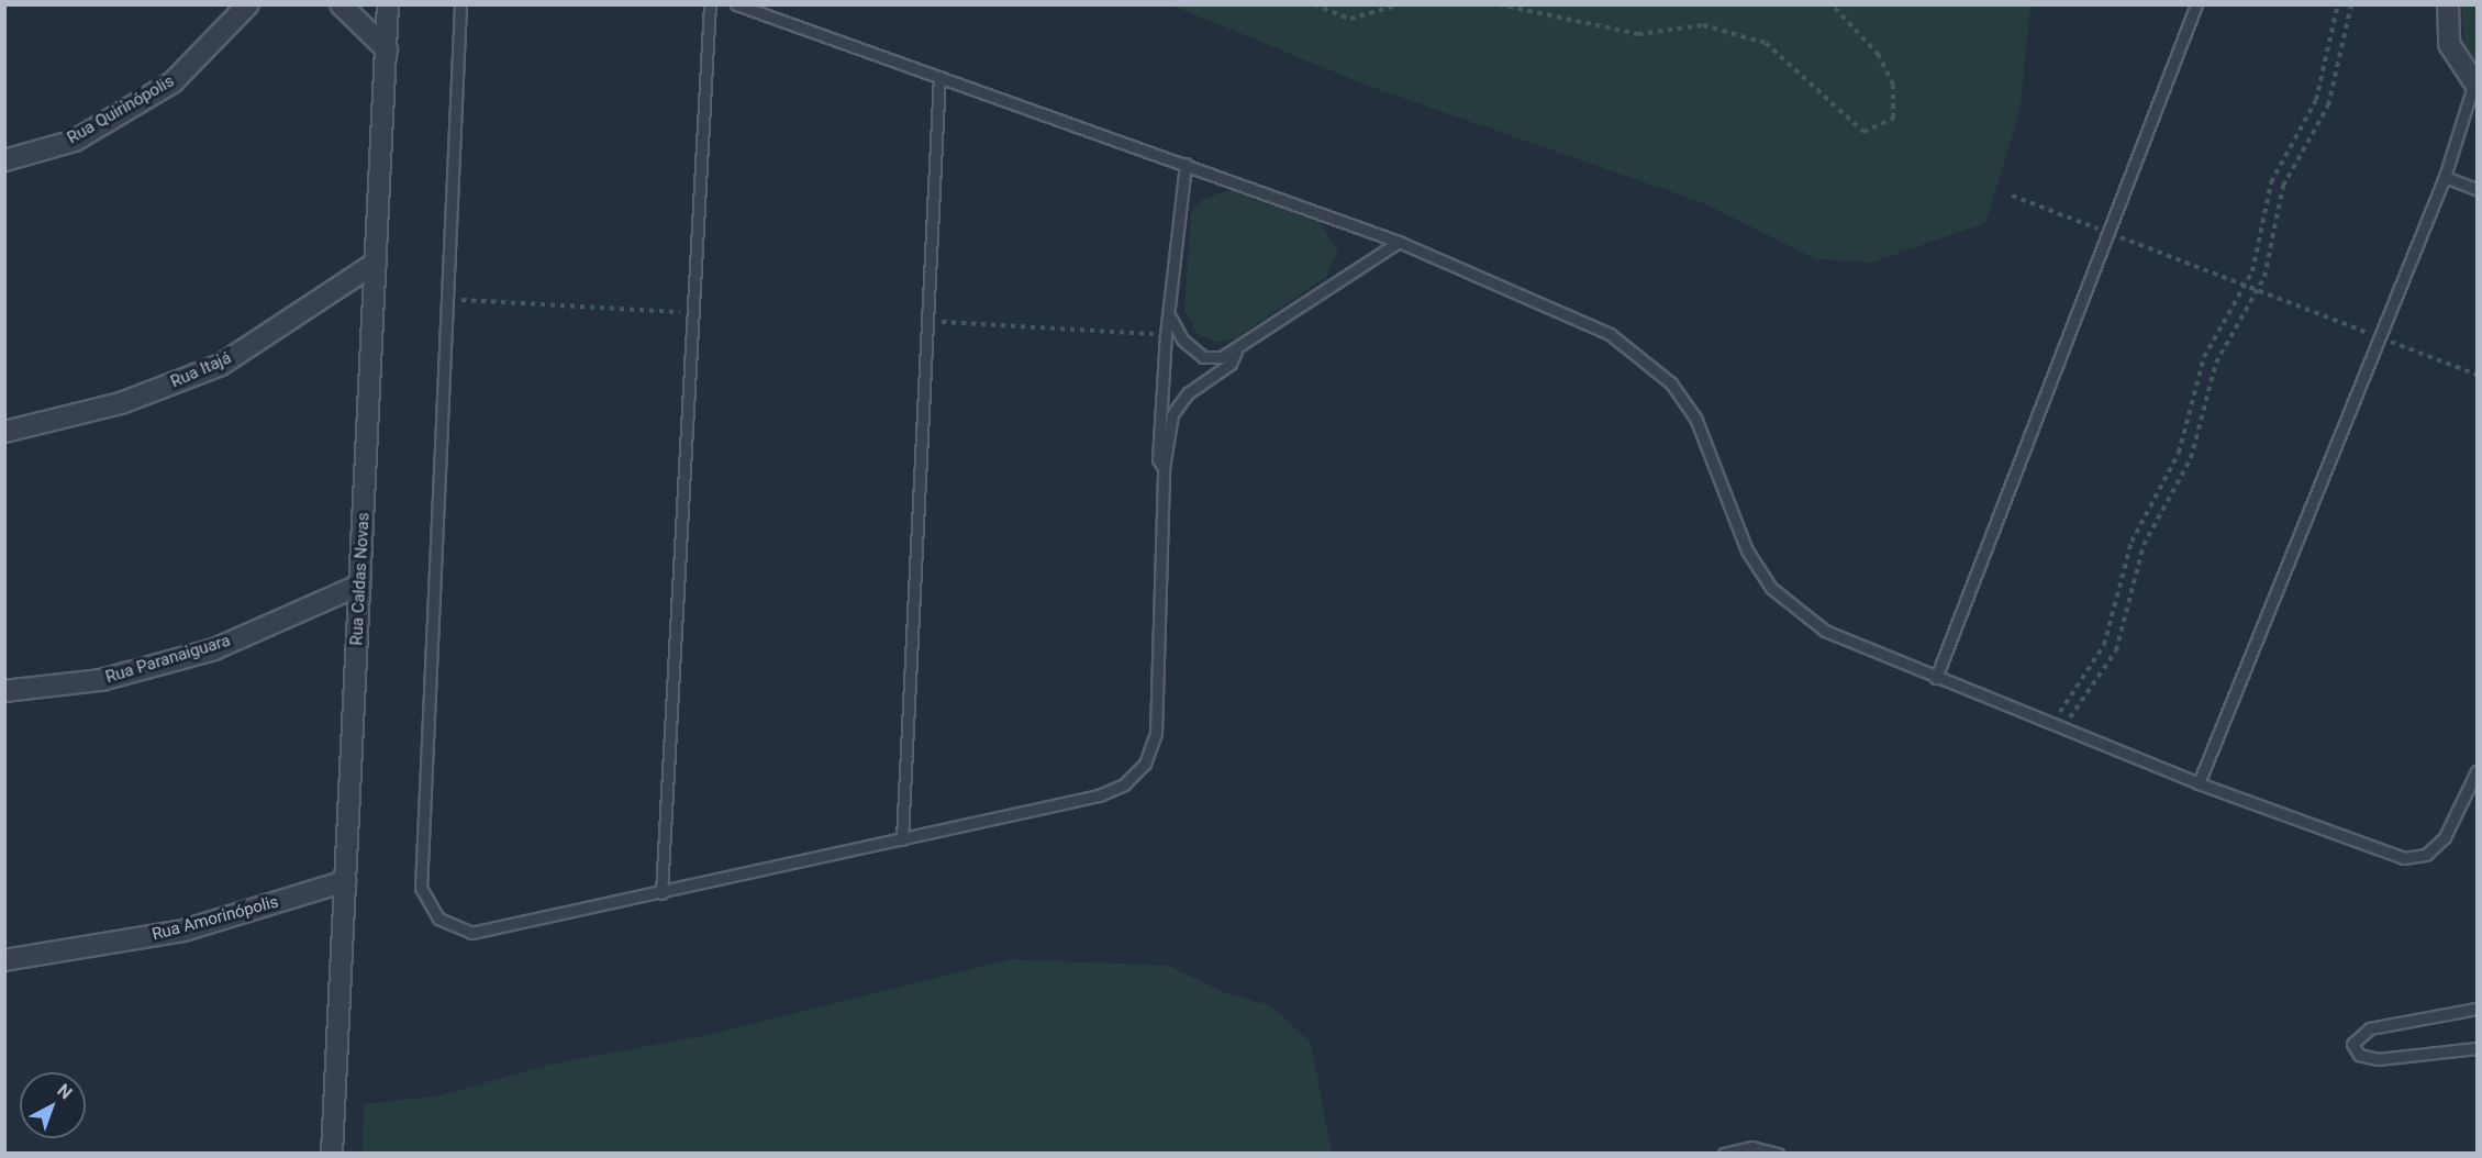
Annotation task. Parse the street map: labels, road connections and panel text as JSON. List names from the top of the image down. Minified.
{"streets":{"street":["Rua Quirinópolis","Rua Itajá","Rua Caldas Novas","Rua Paranaiguara","Rua Amorinópolis"]},"crossings":[["Rua Itajá","Rua Caldas Novas"],["Rua Caldas Novas","Rua Paranaiguara"],["Rua Caldas Novas","Rua Amorinópolis"]],"north":"top right"}
